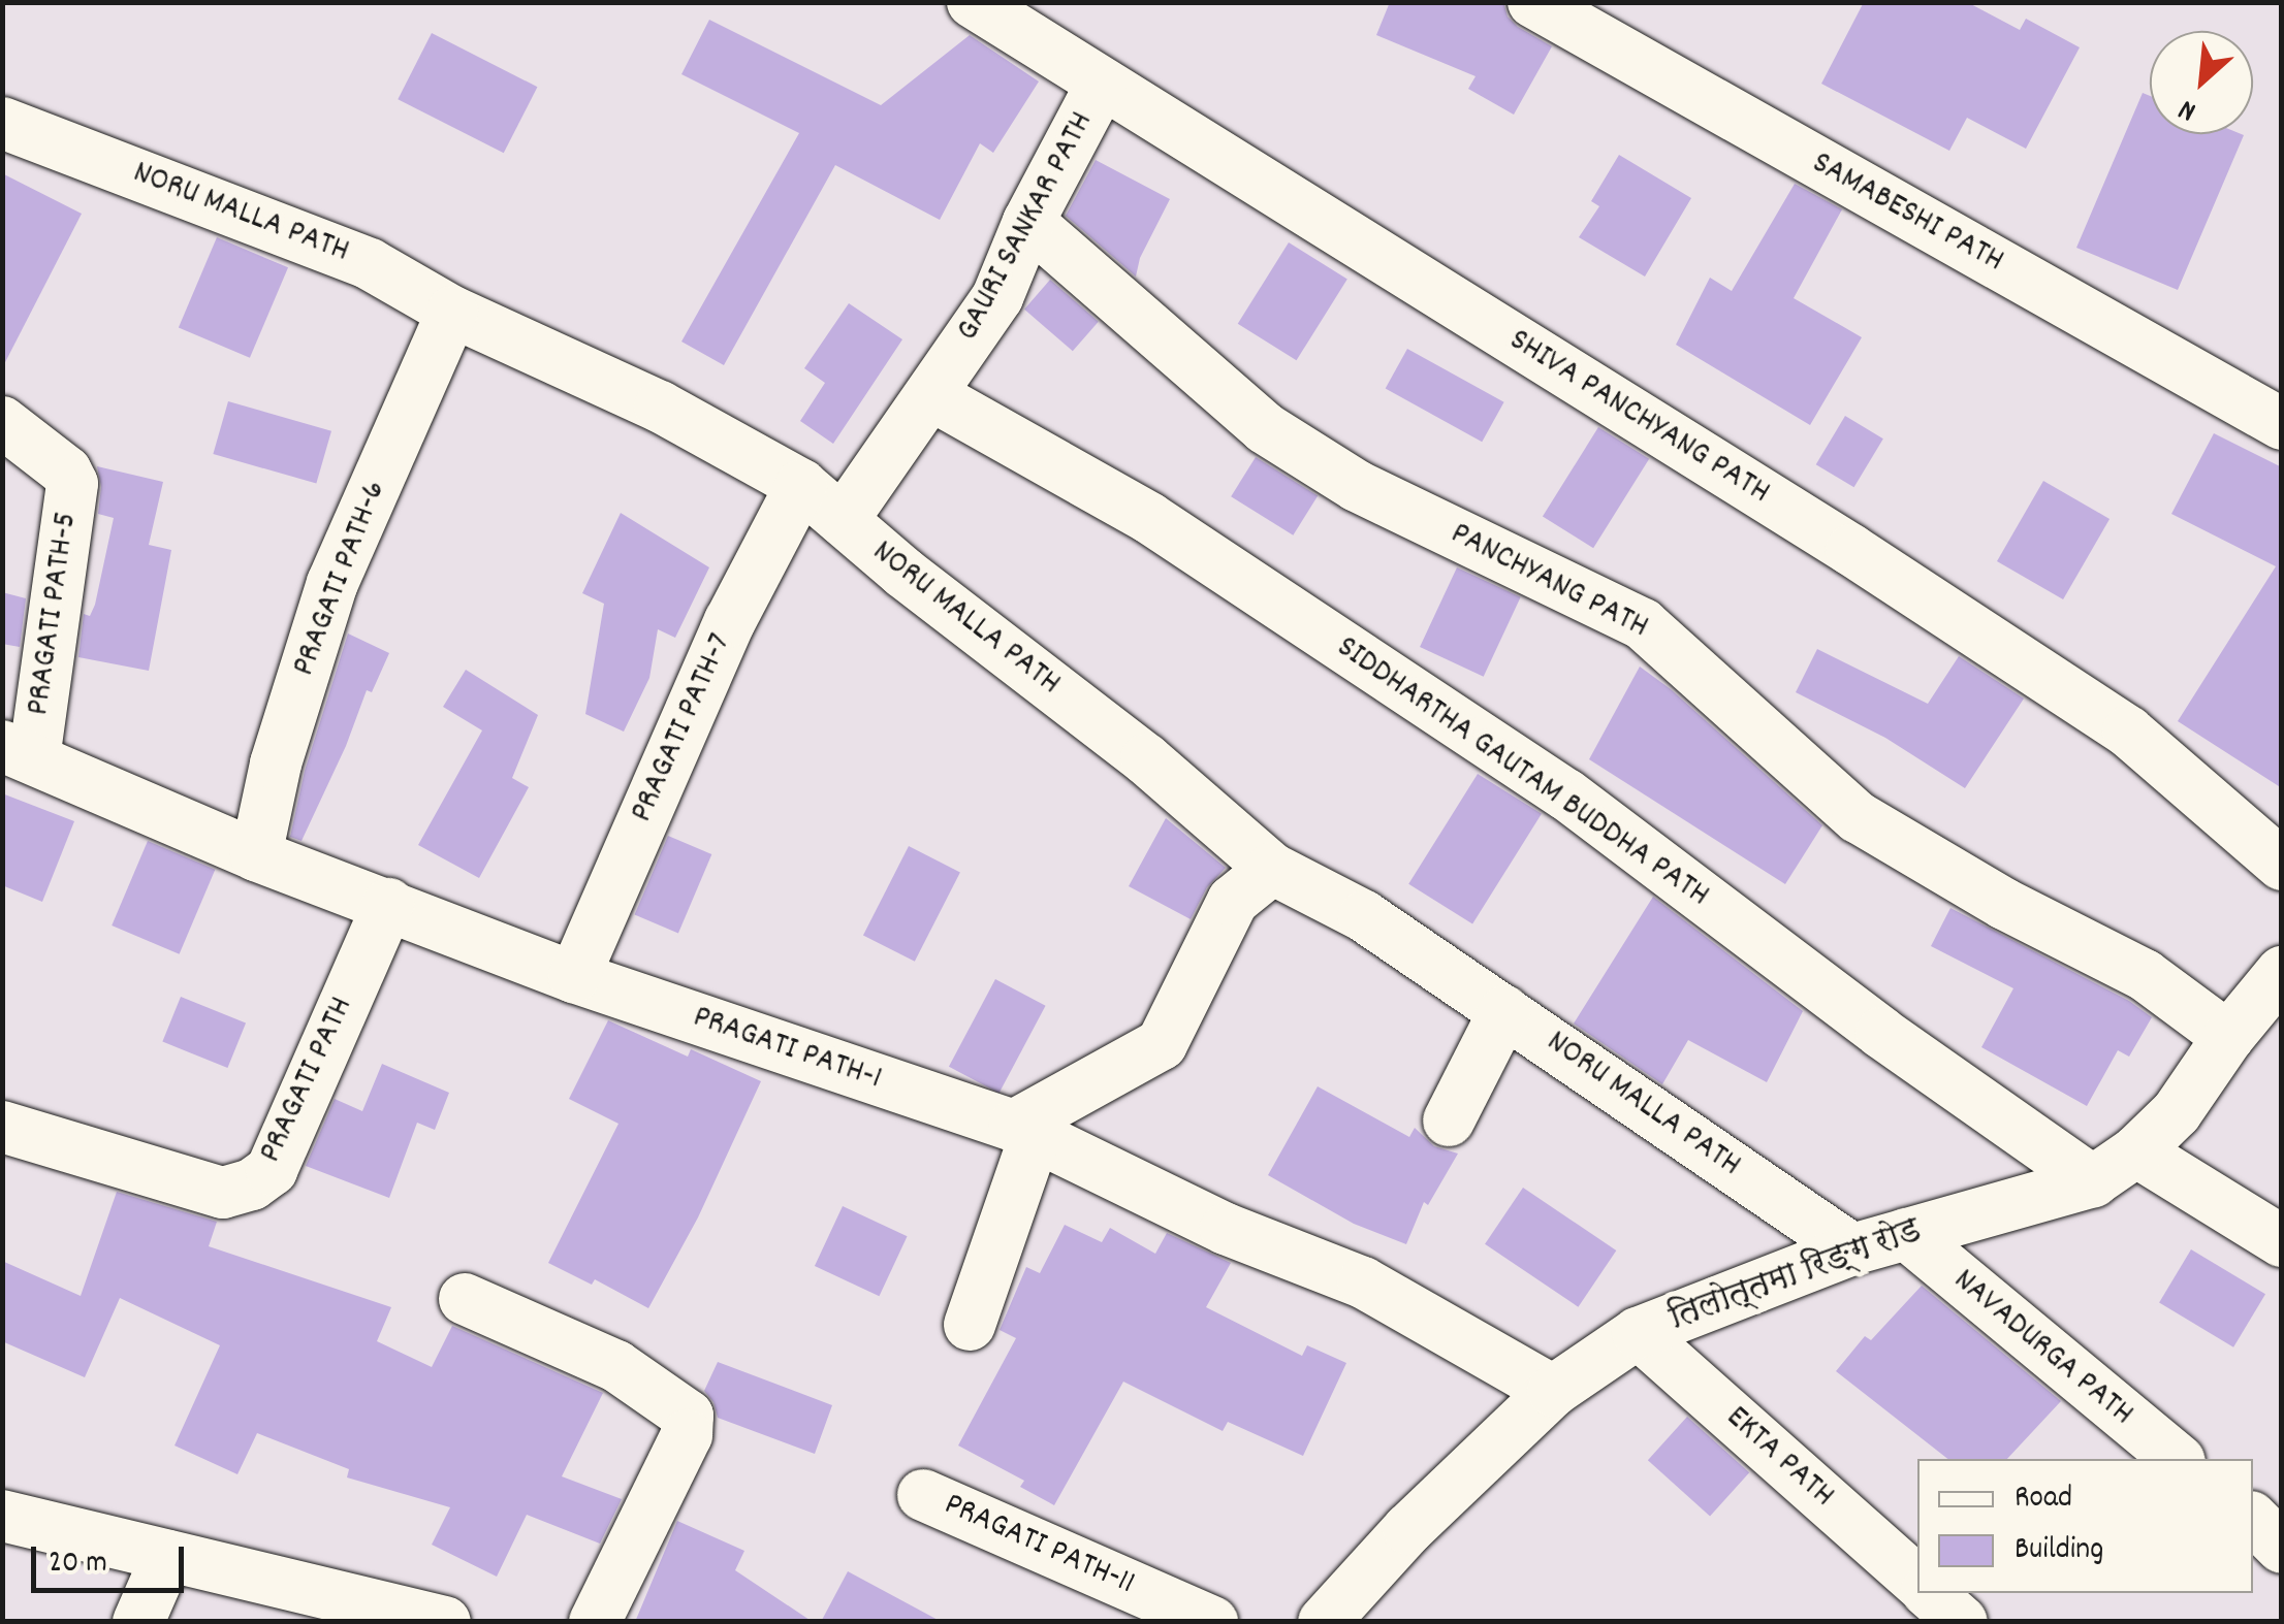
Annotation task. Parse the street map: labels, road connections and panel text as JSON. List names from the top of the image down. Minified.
{"streets":{"street":["NORU MALLA PATH","SAMABESHI PATH","GAURI SANKAR PATH","SHIVA PANCHYANG PATH","PRAGATI PATH-6","PANCHYANG PATH","PRAGATI PATH-5","PRAGATI PATH-7","SIDDHARTHA GAUTAM BUDDHA PATH","PRAGATI PATH-1","PRAGATI PATH","तिलोत्तमा रिङ्ग रोड","NAVADURGA PATH","EKTA PATH","PRAGATI PATH-11"]},"crossings":[["NORU MALLA PATH","GAURI SANKAR PATH"],["NORU MALLA PATH","PRAGATI PATH-6"],["NORU MALLA PATH","PRAGATI PATH-7"],["NORU MALLA PATH","तिलोत्तमा रिङ्ग रोड"],["GAURI SANKAR PATH","SHIVA PANCHYANG PATH"],["GAURI SANKAR PATH","PANCHYANG PATH"],["GAURI SANKAR PATH","SIDDHARTHA GAUTAM BUDDHA PATH"],["PRAGATI PATH-6","PRAGATI PATH-1"],["PANCHYANG PATH","तिलोत्तमा रिङ्ग रोड"],["PRAGATI PATH-5","PRAGATI PATH-1"],["PRAGATI PATH-7","PRAGATI PATH-1"],["SIDDHARTHA GAUTAM BUDDHA PATH","तिलोत्तमा रिङ्ग रोड"],["PRAGATI PATH-1","PRAGATI PATH"],["PRAGATI PATH-1","तिलोत्तमा रिङ्ग रोड"],["तिलोत्तमा रिङ्ग रोड","NAVADURGA PATH"],["तिलोत्तमा रिङ्ग रोड","EKTA PATH"]],"legend":["Road","Building"],"scale_bar":"20 m","north":"bottom left"}
